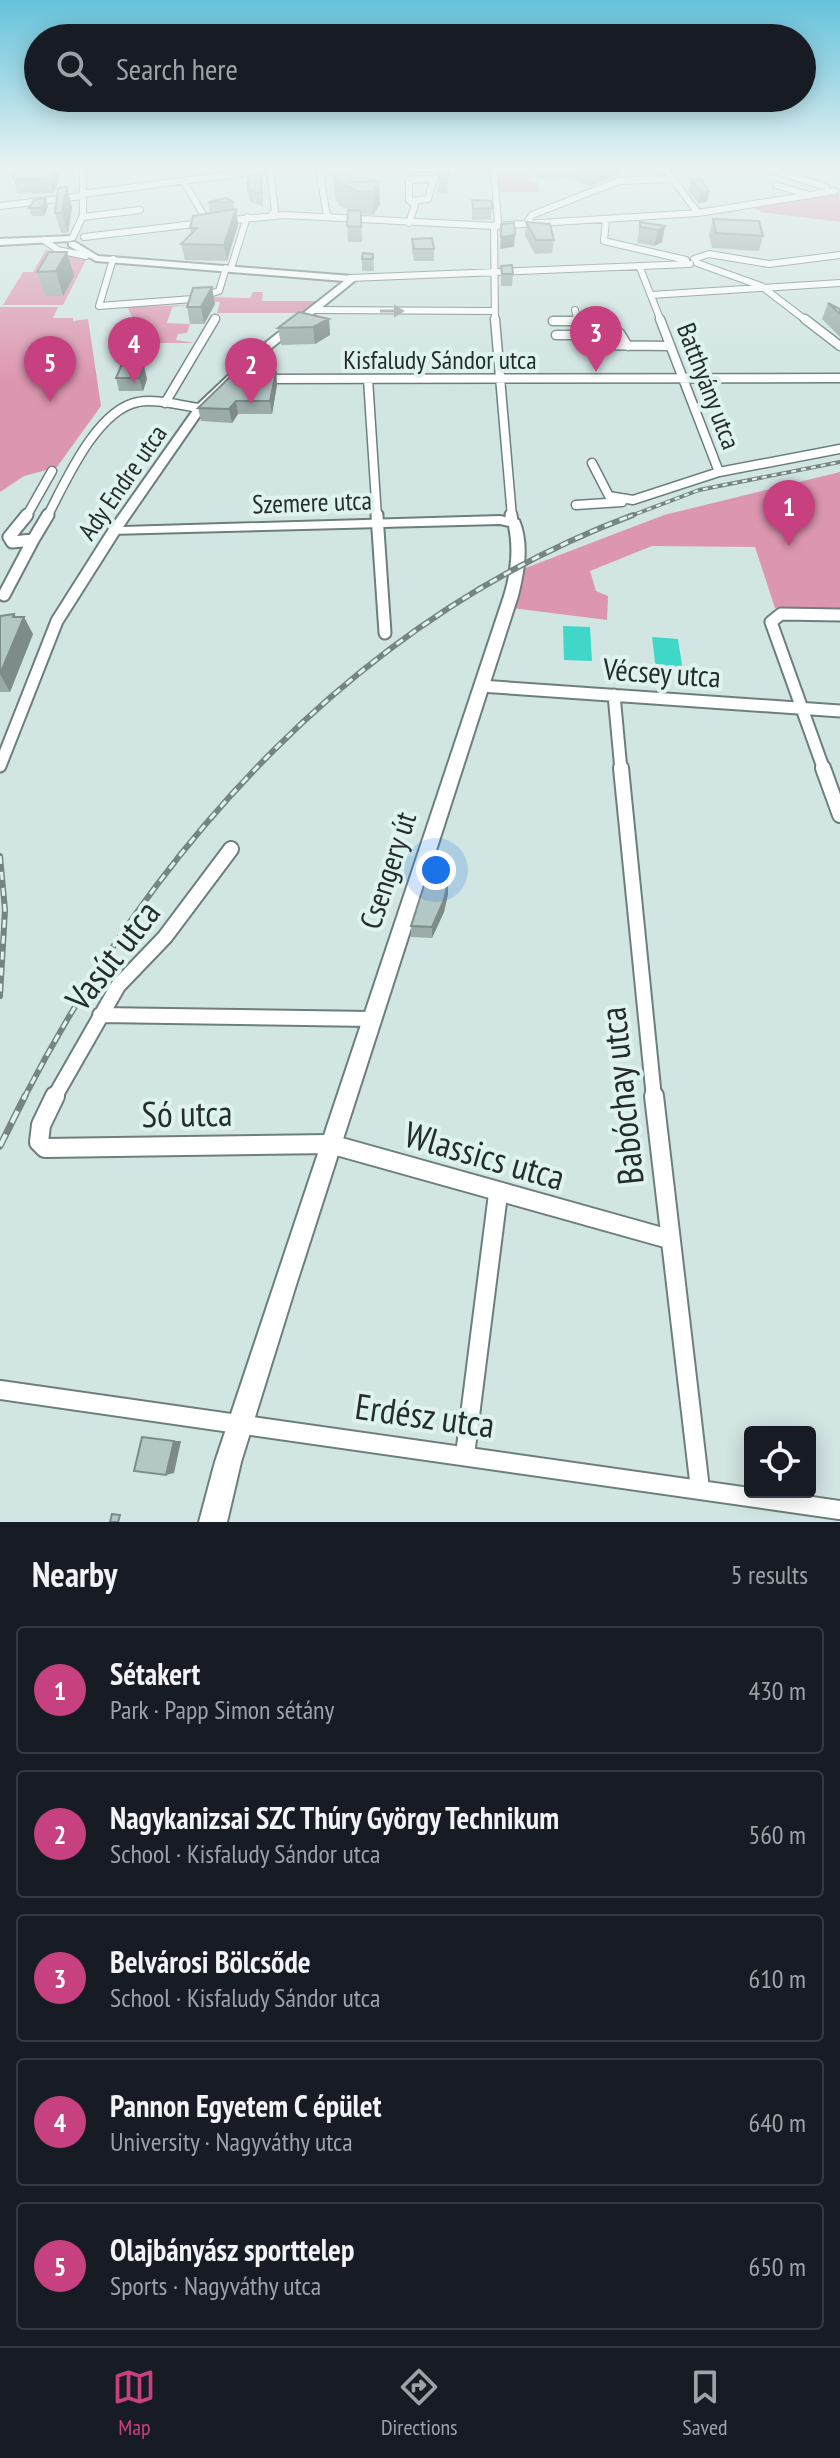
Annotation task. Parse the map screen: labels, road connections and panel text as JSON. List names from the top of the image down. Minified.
{"streets":{"main road":["Ady Endre utca","Szemere utca","Csengery út"],"street":["Kisfaludy Sándor utca","Batthyány utca","Vécsey utca","Vasút utca","Babóchay utca","Só utca","Wlassics utca","Erdész utca"]},"crossings":[["Kisfaludy Sándor utca","Batthyány utca"],["Kisfaludy Sándor utca","Ady Endre utca"],["Kisfaludy Sándor utca","Csengery út"],["Ady Endre utca","Szemere utca"],["Szemere utca","Csengery út"],["Vécsey utca","Csengery út"],["Vécsey utca","Babóchay utca"],["Csengery út","Só utca"],["Csengery út","Wlassics utca"],["Csengery út","Erdész utca"],["Vasút utca","Só utca"],["Babóchay utca","Wlassics utca"],["Babóchay utca","Erdész utca"],["Só utca","Wlassics utca"]],"page":{"search":"Search here","pins":["3","4","5","2","1"],"heading":["Nearby","5 results"],"list":[{"mark":"1","name":"Sétakert","note":"Park · Papp Simon sétány","value":"430 m"},{"mark":"2","name":"Nagykanizsai SZC Thúry György Technikum","note":"School · Kisfaludy Sándor utca","value":"560 m"},{"mark":"3","name":"Belvárosi Bölcsőde","note":"School · Kisfaludy Sándor utca","value":"610 m"},{"mark":"4","name":"Pannon Egyetem C épület","note":"University · Nagyváthy utca","value":"640 m"},{"mark":"5","name":"Olajbányász sporttelep","note":"Sports · Nagyváthy utca","value":"650 m"}],"nav":["Map","Directions","Saved"]}}
